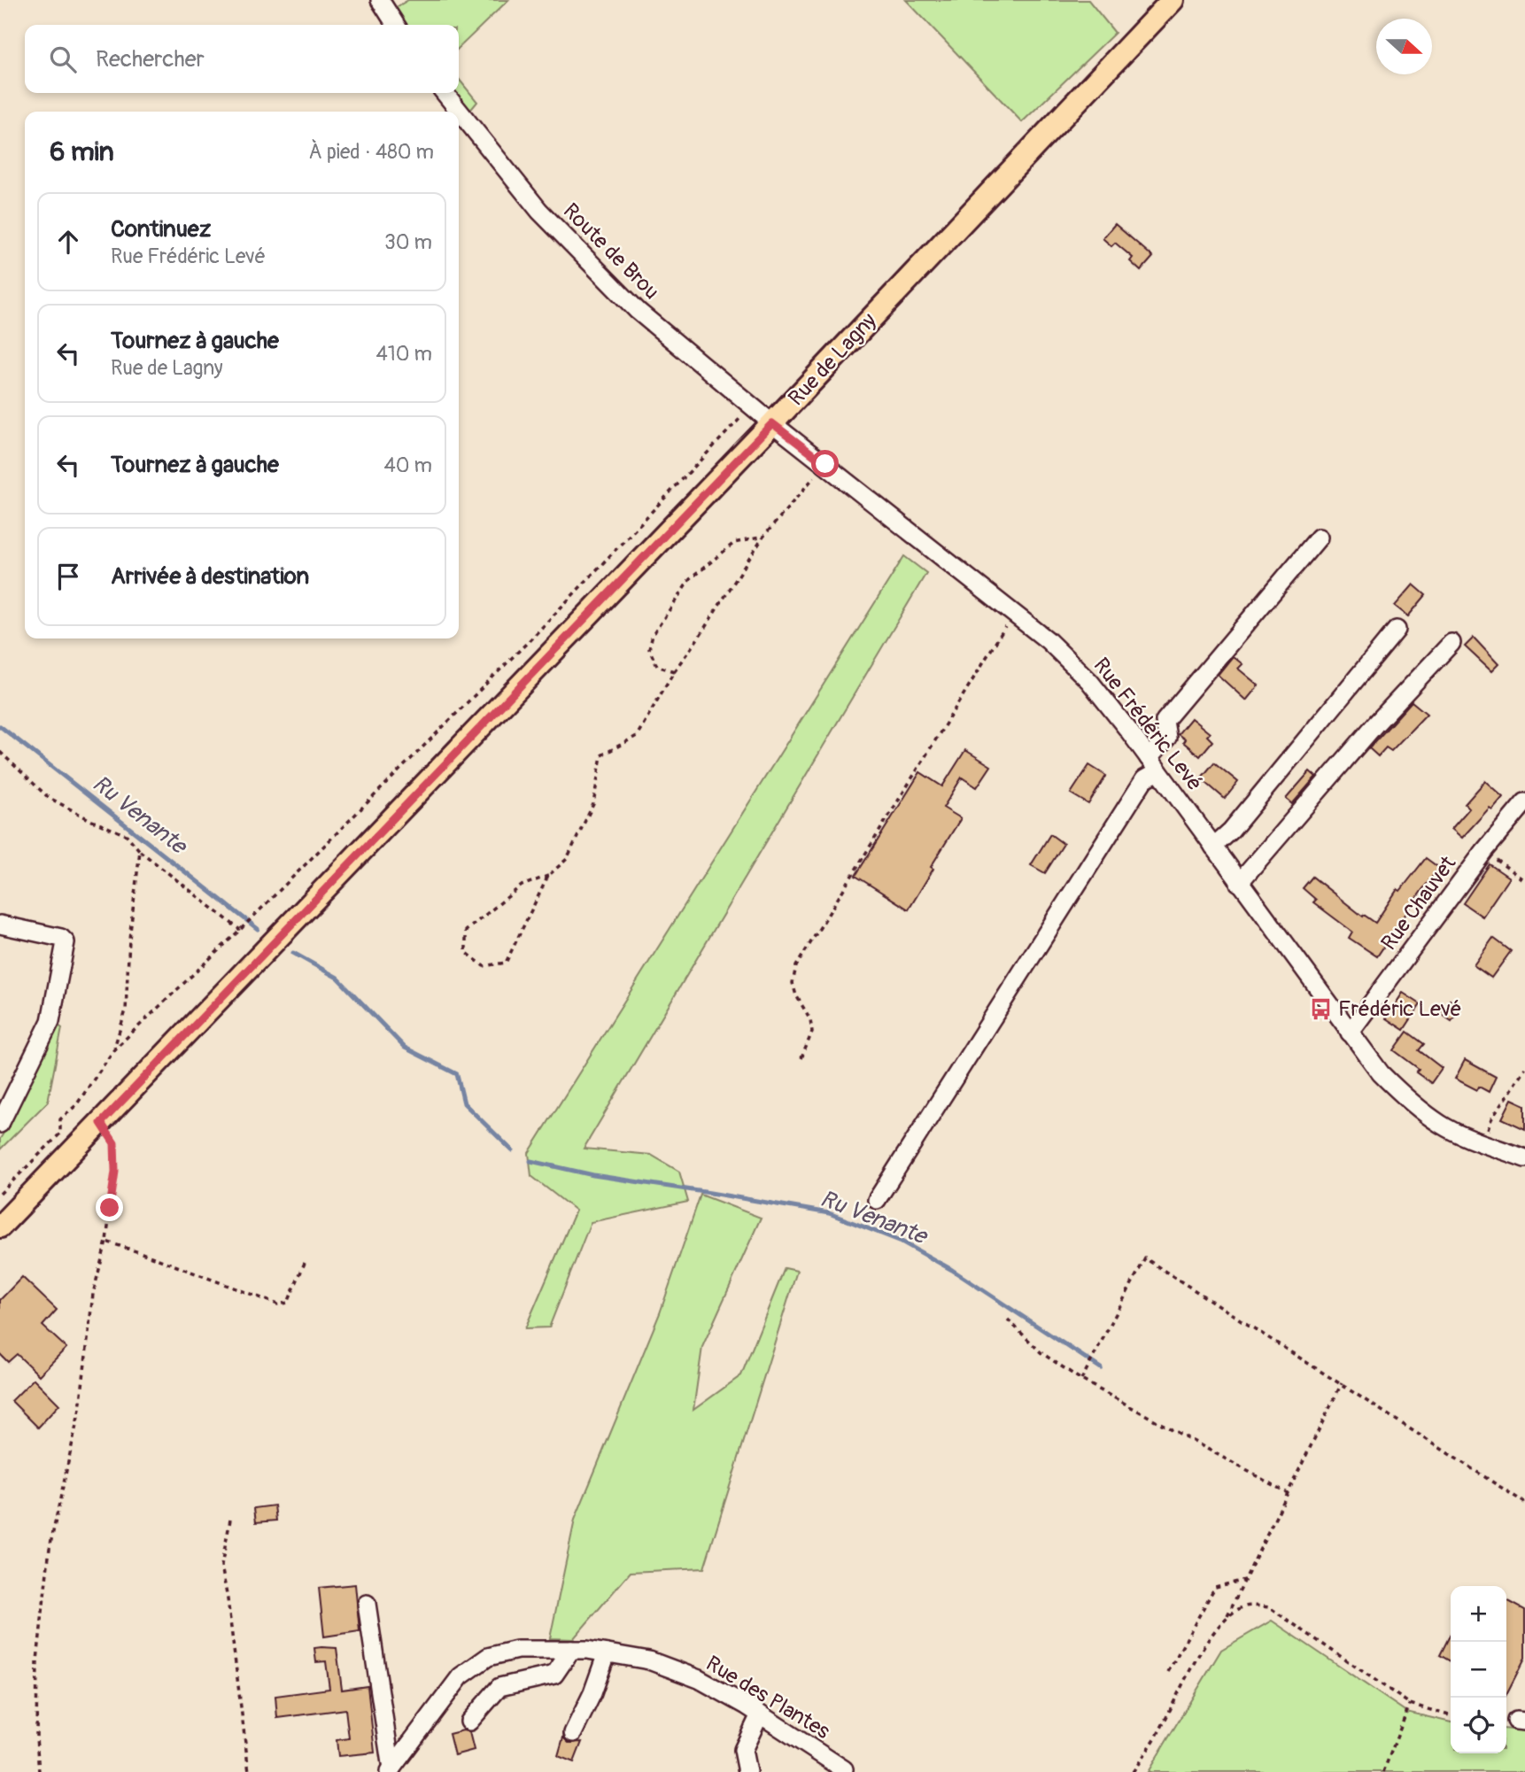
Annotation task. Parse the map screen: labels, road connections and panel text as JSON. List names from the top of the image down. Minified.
{"streets":{"main road":["Rue de Lagny"],"street":["Route de Brou","Rue Frédéric Levé","Rue Chauvet","Rue des Plantes"]},"crossings":[["Route de Brou","Rue de Lagny"],["Route de Brou","Rue Frédéric Levé"],["Rue de Lagny","Rue Frédéric Levé"],["Rue Frédéric Levé","Rue Chauvet"]],"water":["Ru Venante"],"places":{"bus stop":["Frédéric Levé"]},"north":"right","page":{"search":"Rechercher","heading":["6 min","À pied · 480 m"],"list":[["Continuez","Rue Frédéric Levé","30 m"],["Tournez à gauche","Rue de Lagny","410 m"],["Tournez à gauche","40 m"],"Arrivée à destination"],"map_buttons":["+","−"]}}
